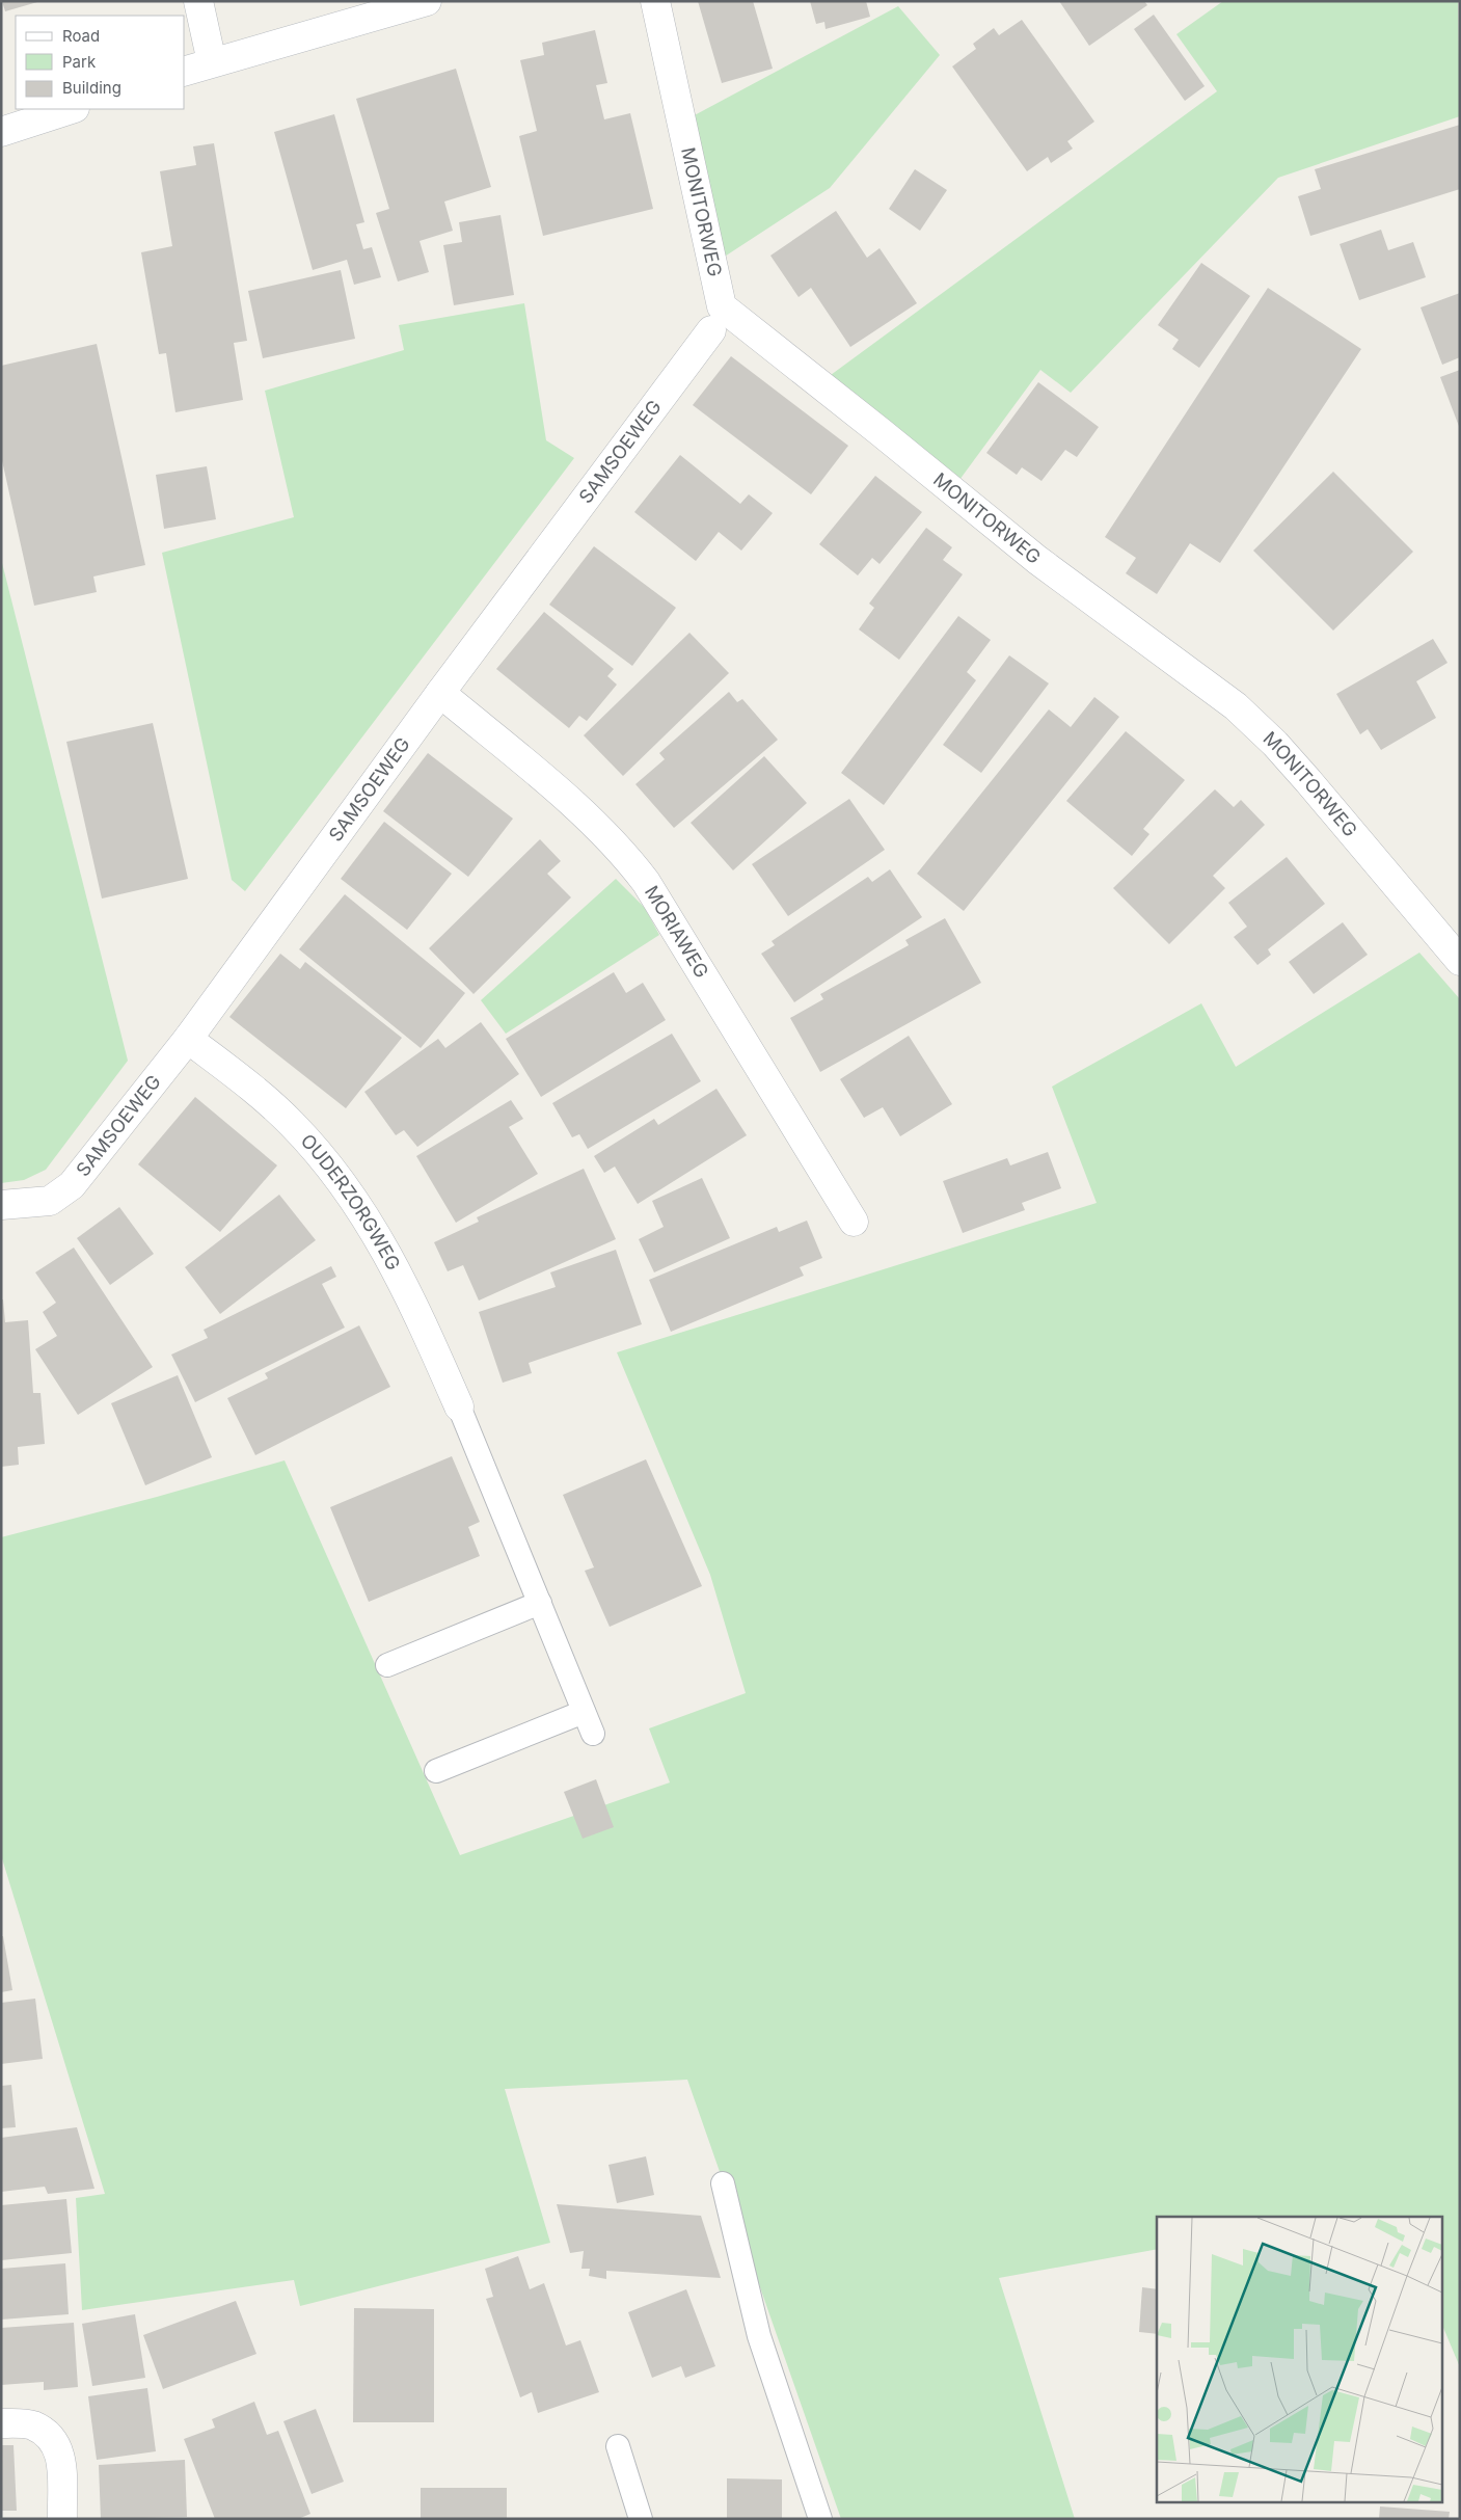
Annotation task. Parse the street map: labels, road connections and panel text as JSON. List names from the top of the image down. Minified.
{"streets":{"street":["MONITORWEG","SAMSOEWEG","MORIAWEG","OUDERZORGWEG"]},"crossings":[["SAMSOEWEG","MORIAWEG"],["SAMSOEWEG","OUDERZORGWEG"]],"legend":["Road","Park","Building"]}
